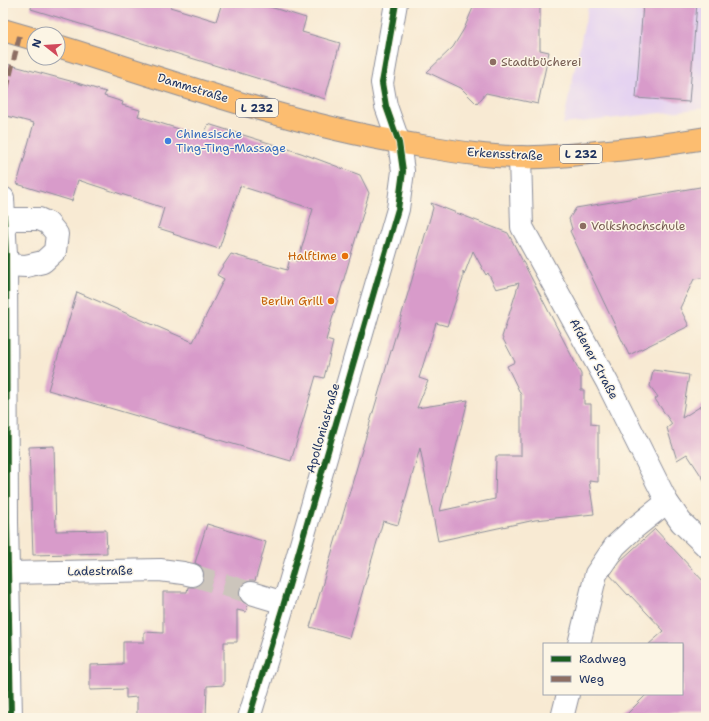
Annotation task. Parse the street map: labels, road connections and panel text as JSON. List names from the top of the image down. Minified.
{"streets":{"main road":["Dammstraße","L 232","Erkensstraße"],"street":["Afdener Straße","Apolloniastraße","Ladestraße"]},"crossings":[["Dammstraße","Erkensstraße"],["Dammstraße","Apolloniastraße"],["Erkensstraße","Afdener Straße"],["Erkensstraße","Apolloniastraße"]],"places":["Stadtbücherei","Chinesische Ting-Ting-Massage","Volkshochschule","Halftime","Berlin Grill"],"legend":["Radweg","Weg"],"north":"left"}
